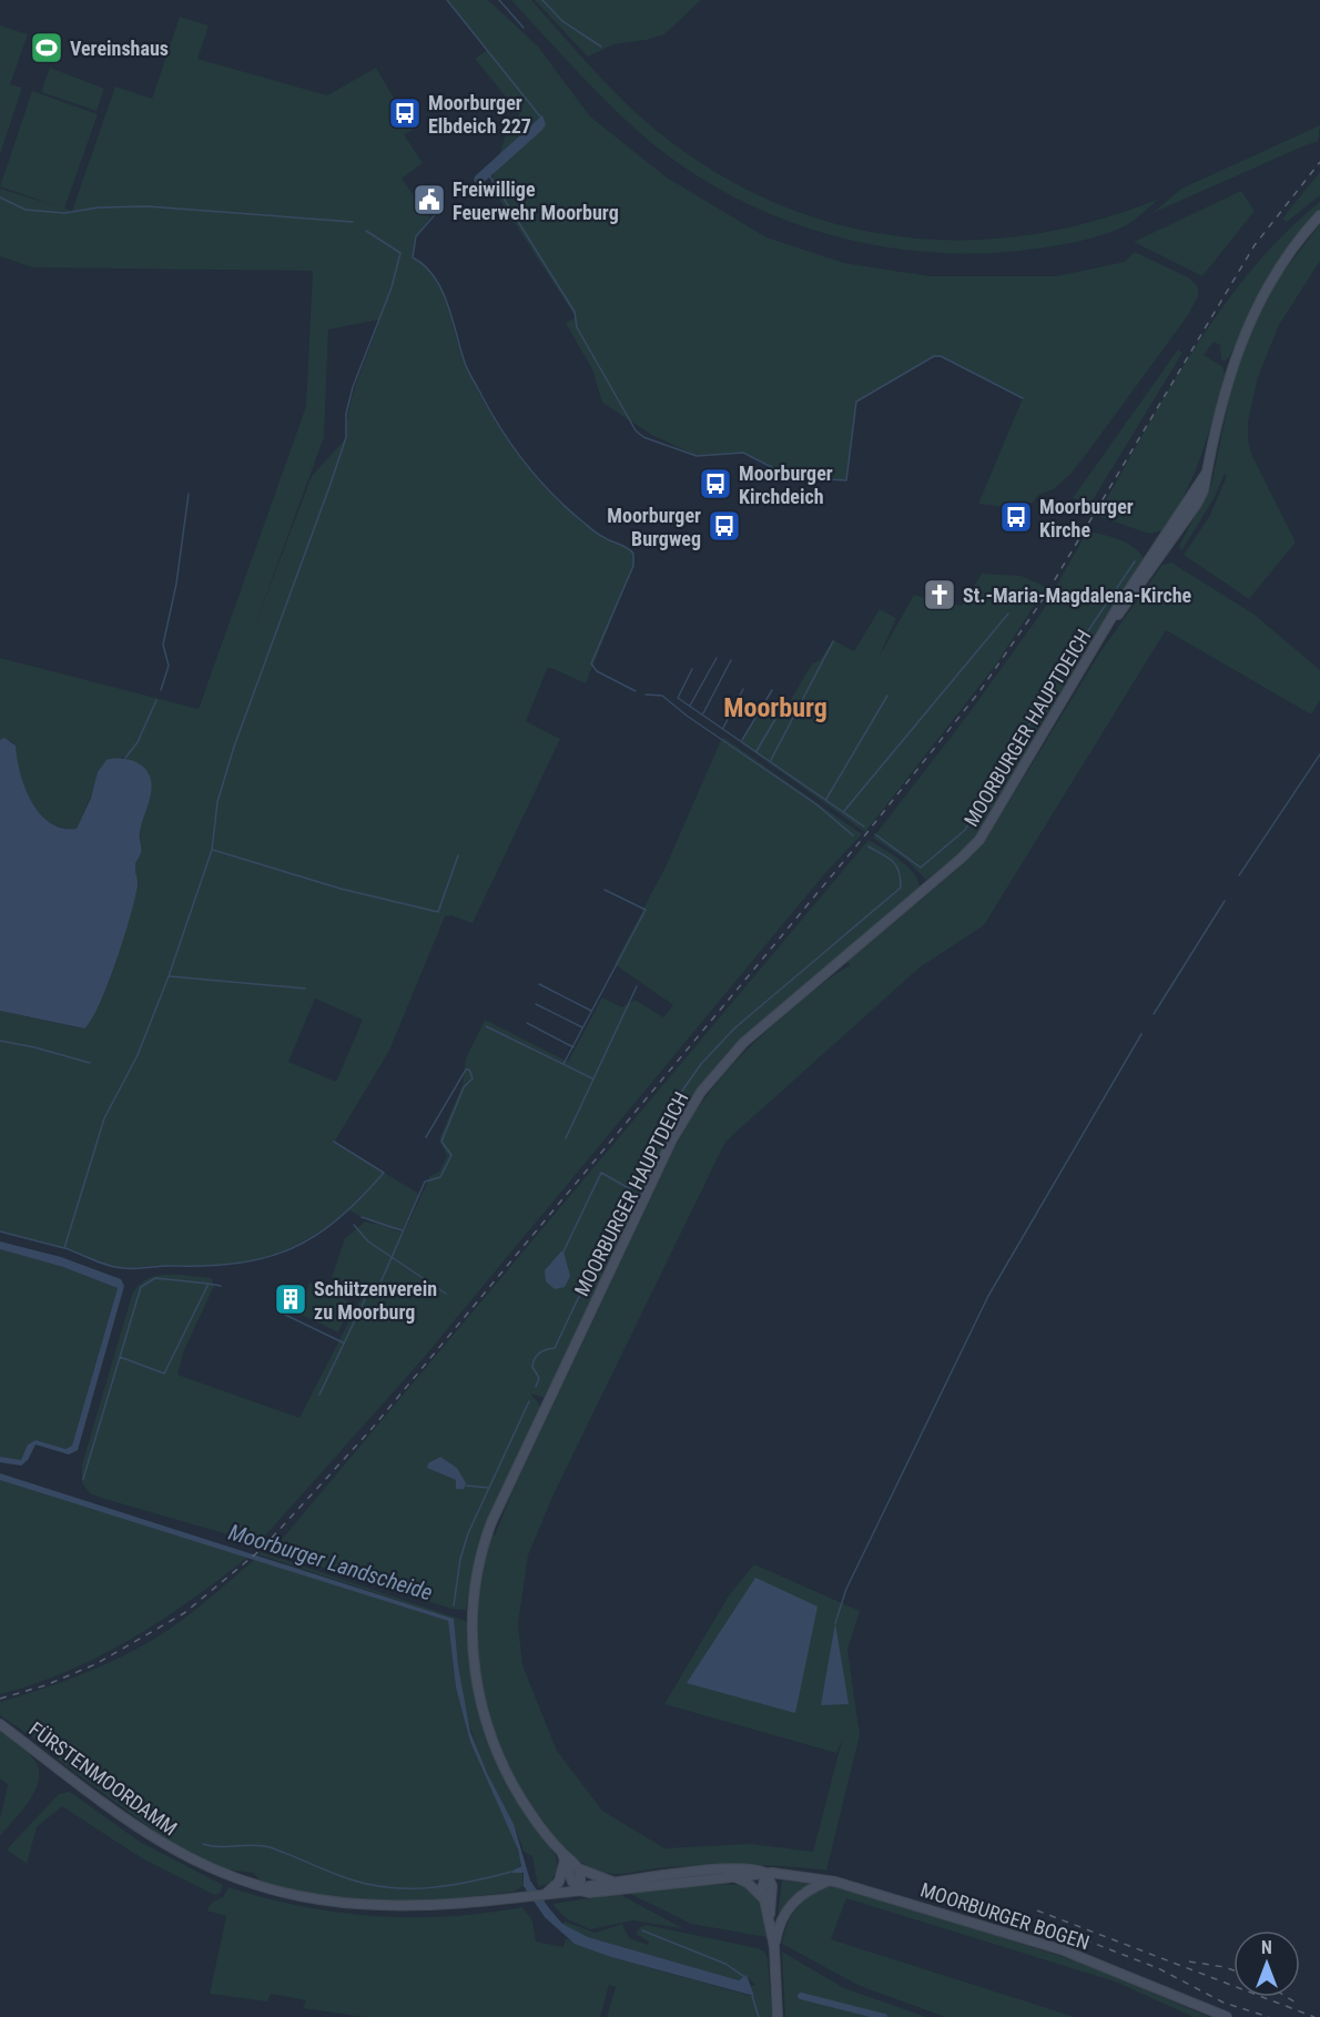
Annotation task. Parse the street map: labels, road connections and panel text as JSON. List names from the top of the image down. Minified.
{"streets":{"main road":["MOORBURGER HAUPTDEICH","FÜRSTENMOORDAMM","MOORBURGER BOGEN"]},"crossings":[["MOORBURGER HAUPTDEICH","FÜRSTENMOORDAMM"],["FÜRSTENMOORDAMM","MOORBURGER BOGEN"]],"districts":["Moorburg"],"water":["Moorburger Landscheide"],"places":{"sports":["Vereinshaus"],"bus stop":["Moorburger Elbdeich 227","Moorburger Kirchdeich","Moorburger Kirche","Moorburger Burgweg"],"public building":["Freiwillige Feuerwehr Moorburg"],"church":["St.-Maria-Magdalena-Kirche"],"building":["Schützenverein zu Moorburg"]},"north":"top"}
